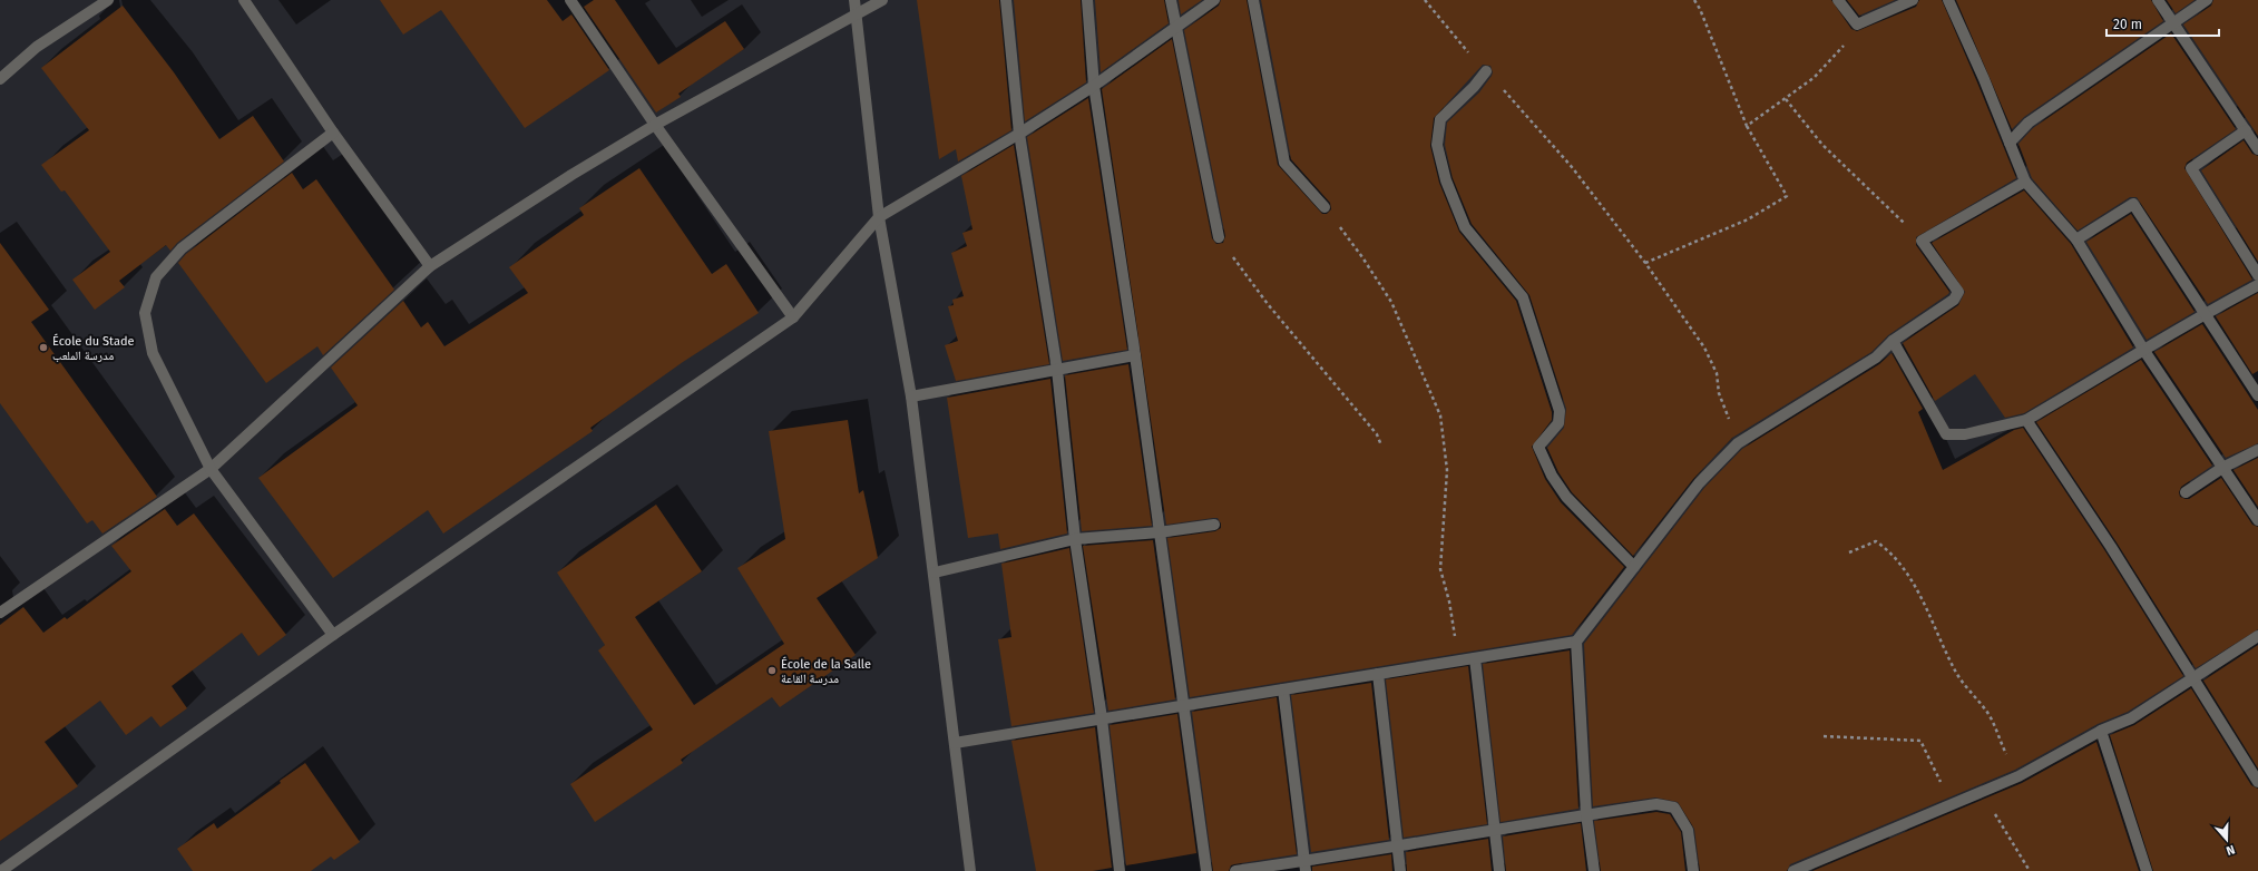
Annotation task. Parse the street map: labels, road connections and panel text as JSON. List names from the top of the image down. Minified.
{"places":["École du Stade مدرسة الملعب","École de la Salle مدرسة القاعة"],"scale_bar":"20 m","north":"bottom"}
